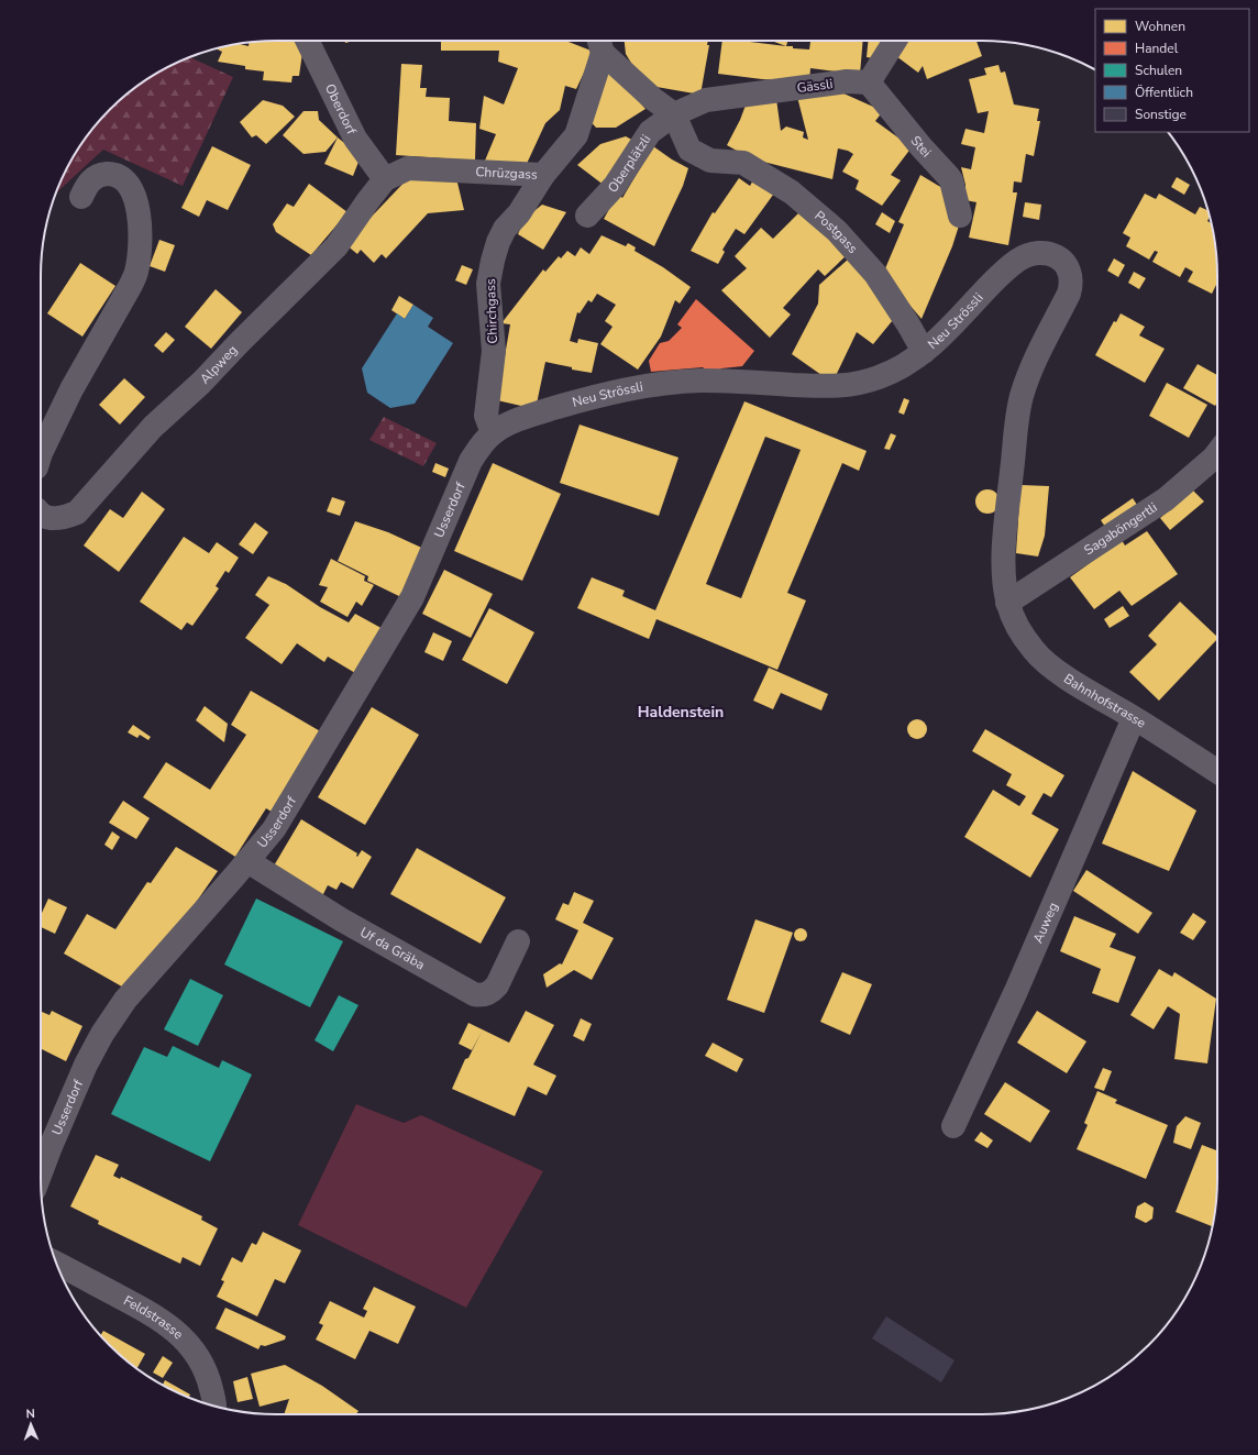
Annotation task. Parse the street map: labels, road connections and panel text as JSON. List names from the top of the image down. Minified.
{"streets":{"street":["Gässli","Oberdorf","Stei","Oberplätzli","Chrüzgass","Postgass","Chirchgass","Neu Strössli","Alpweg","Usserdorf","Sagaböngertli","Bahnhofstrasse","Auweg","Uf da Gräba","Feldstrasse"]},"crossings":[["Gässli","Stei"],["Gässli","Oberplätzli"],["Gässli","Postgass"],["Oberdorf","Chrüzgass"],["Oberdorf","Alpweg"],["Oberplätzli","Postgass"],["Chrüzgass","Chirchgass"],["Chrüzgass","Alpweg"],["Postgass","Neu Strössli"],["Chirchgass","Neu Strössli"],["Chirchgass","Usserdorf"],["Neu Strössli","Usserdorf"],["Neu Strössli","Sagaböngertli"],["Neu Strössli","Bahnhofstrasse"],["Usserdorf","Uf da Gräba"],["Sagaböngertli","Bahnhofstrasse"],["Bahnhofstrasse","Auweg"]],"districts":["Haldenstein"],"legend":["Wohnen","Handel","Schulen","Öffentlich","Sonstige"],"north":"top"}
